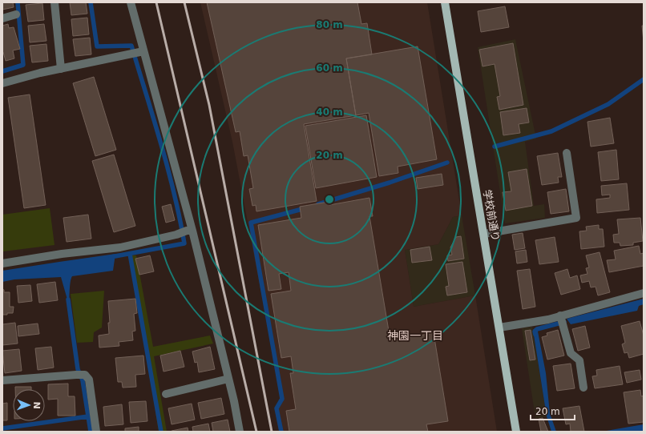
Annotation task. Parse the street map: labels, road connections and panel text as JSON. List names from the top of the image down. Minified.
{"streets":{"main road":["学校前通り"]},"districts":["神園一丁目"],"scale_bar":"20 m","north":"right","rings":["80 m","60 m","40 m","20 m"]}
